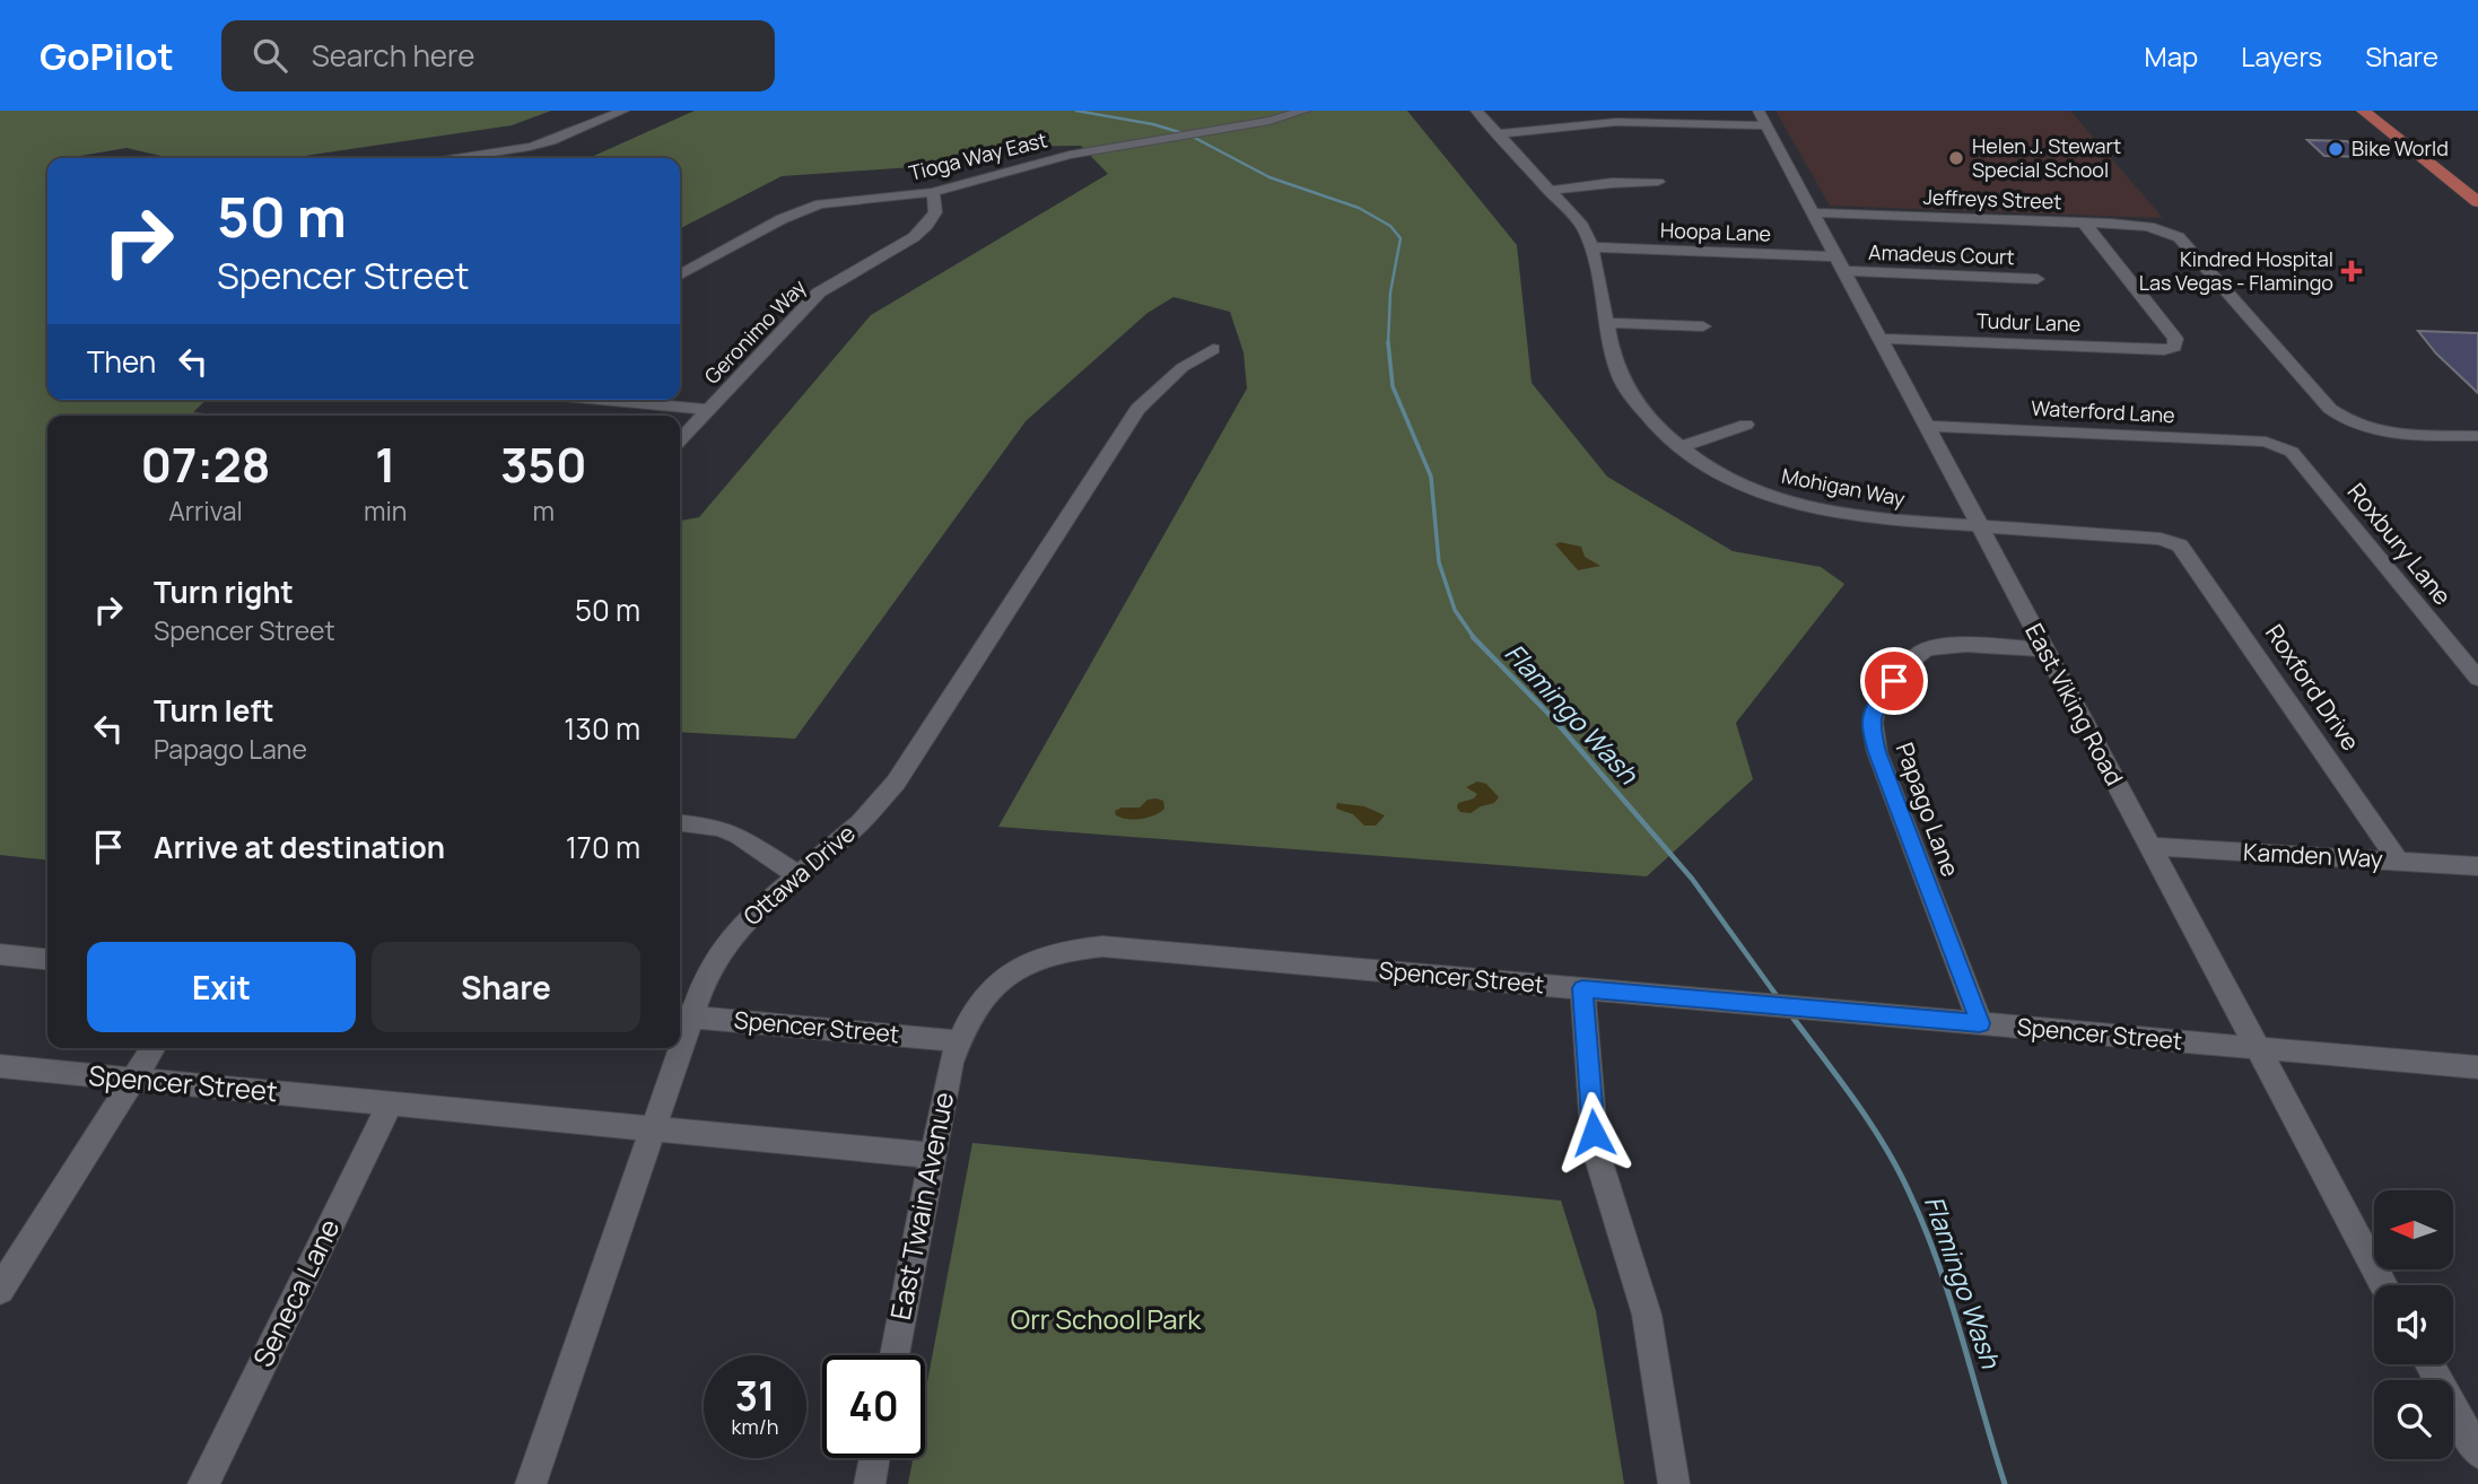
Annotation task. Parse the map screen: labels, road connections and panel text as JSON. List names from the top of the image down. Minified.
{"streets":{"street":["Tioga Way East","Jeffreys Street","Hoopa Lane","Amadeus Court","Tudur Lane","Geronimo Way","Waterford Lane","Mohigan Way","Roxbury Lane","Roxford Drive","East Viking Road","Papago Lane","Kamden Way","Ottawa Drive","Spencer Street","East Twain Avenue","Seneca Lane"]},"crossings":[["Tioga Way East","Geronimo Way"],["Jeffreys Street","Tudur Lane"],["Jeffreys Street","East Viking Road"],["Hoopa Lane","Amadeus Court"],["Hoopa Lane","Mohigan Way"],["Hoopa Lane","East Viking Road"],["Amadeus Court","East Viking Road"],["Tudur Lane","East Viking Road"],["Waterford Lane","Roxbury Lane"],["Waterford Lane","East Viking Road"],["Mohigan Way","Roxford Drive"],["Mohigan Way","East Viking Road"],["Roxford Drive","Kamden Way"],["East Viking Road","Papago Lane"],["East Viking Road","Kamden Way"],["East Viking Road","Spencer Street"],["Papago Lane","Spencer Street"],["Ottawa Drive","Spencer Street"],["Spencer Street","East Twain Avenue"],["Spencer Street","Seneca Lane"]],"water":["Flamingo Wash"],"parks":["Orr School Park"],"places":{"other":["Bike World","Helen J. Stewart Special School"],"health":["Kindred Hospital Las Vegas - Flamingo"]},"north":"left","page":{"header":"GoPilot","search":"Search here","nav":["Map","Layers","Share"],"turn":["50 m","Spencer Street"],"then":"Then","eta":["07:28","Arrival","1","min","350","m"],"list":[{"name":"Turn right","note":"Spencer Street","value":"50 m"},{"name":"Turn left","note":"Papago Lane","value":"130 m"},{"name":"Arrive at destination","value":"170 m"}],"buttons":["Exit","Share"],"speed":"31 km/h","limit":"40"}}
